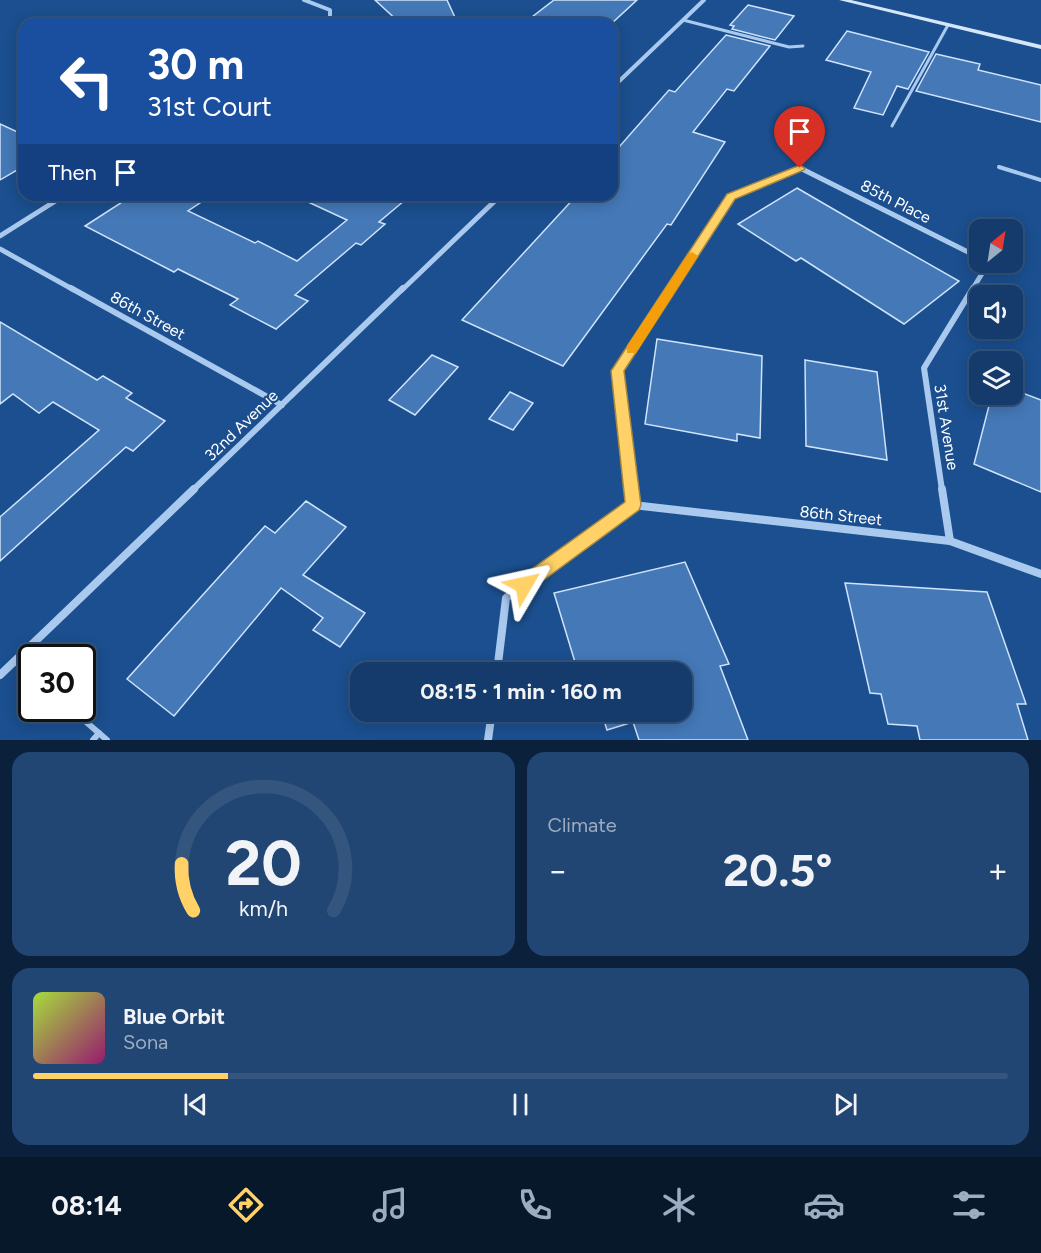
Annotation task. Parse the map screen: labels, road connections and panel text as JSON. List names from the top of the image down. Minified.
{"streets":{"street":["85th Place","86th Street","32nd Avenue","31st Avenue"]},"crossings":[["85th Place","86th Street"],["86th Street","32nd Avenue"],["86th Street","31st Avenue"]],"north":"top right","page":{"turn":["30 m","31st Court"],"then":"Then","limit":"30","trip":"08:15 · 1 min · 160 m","tile":"Climate","heat":["−","20.5°","+"],"song":["Blue Orbit","Sona"],"tabs":"08:14","gauge":["20","km/h"]}}
